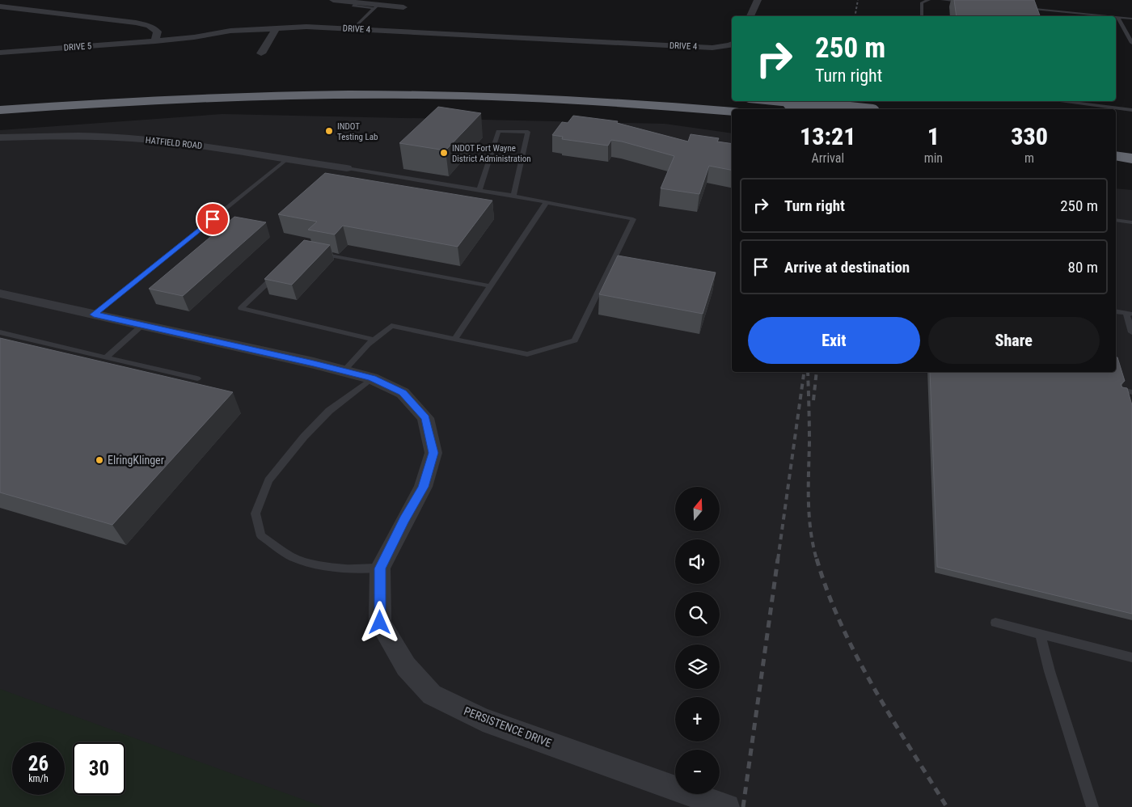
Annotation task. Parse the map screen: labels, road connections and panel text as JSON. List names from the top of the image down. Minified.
{"streets":{"street":["DRIVE 4","DRIVE 5","HATFIELD ROAD","PERSISTENCE DRIVE"]},"crossings":[["DRIVE 4","DRIVE 5"]],"places":["INDOT Testing Lab","INDOT Fort Wayne District Administration","ElringKlinger"],"north":"top","page":{"turn":["250 m","Turn right"],"eta":["13:21","Arrival","1","min","330","m"],"list":[{"name":"Turn right","value":"250 m"},{"name":"Arrive at destination","value":"80 m"}],"buttons":["Exit","Share"],"map_buttons":["+","−"],"speed":"26 km/h","limit":"30"}}
